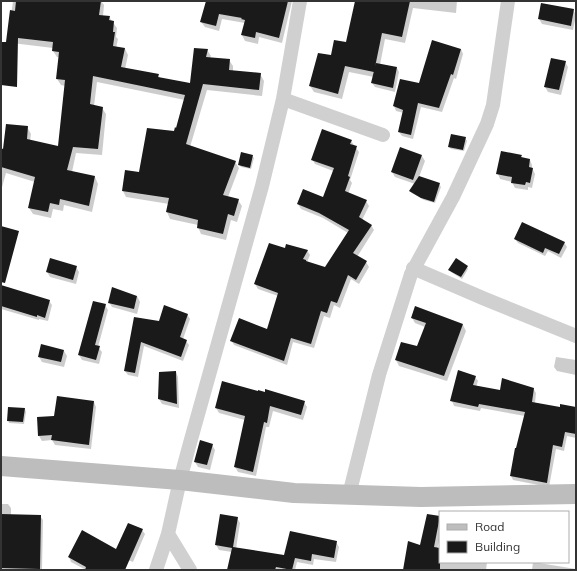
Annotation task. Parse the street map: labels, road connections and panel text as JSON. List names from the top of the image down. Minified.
{"legend":["Road","Building"]}
